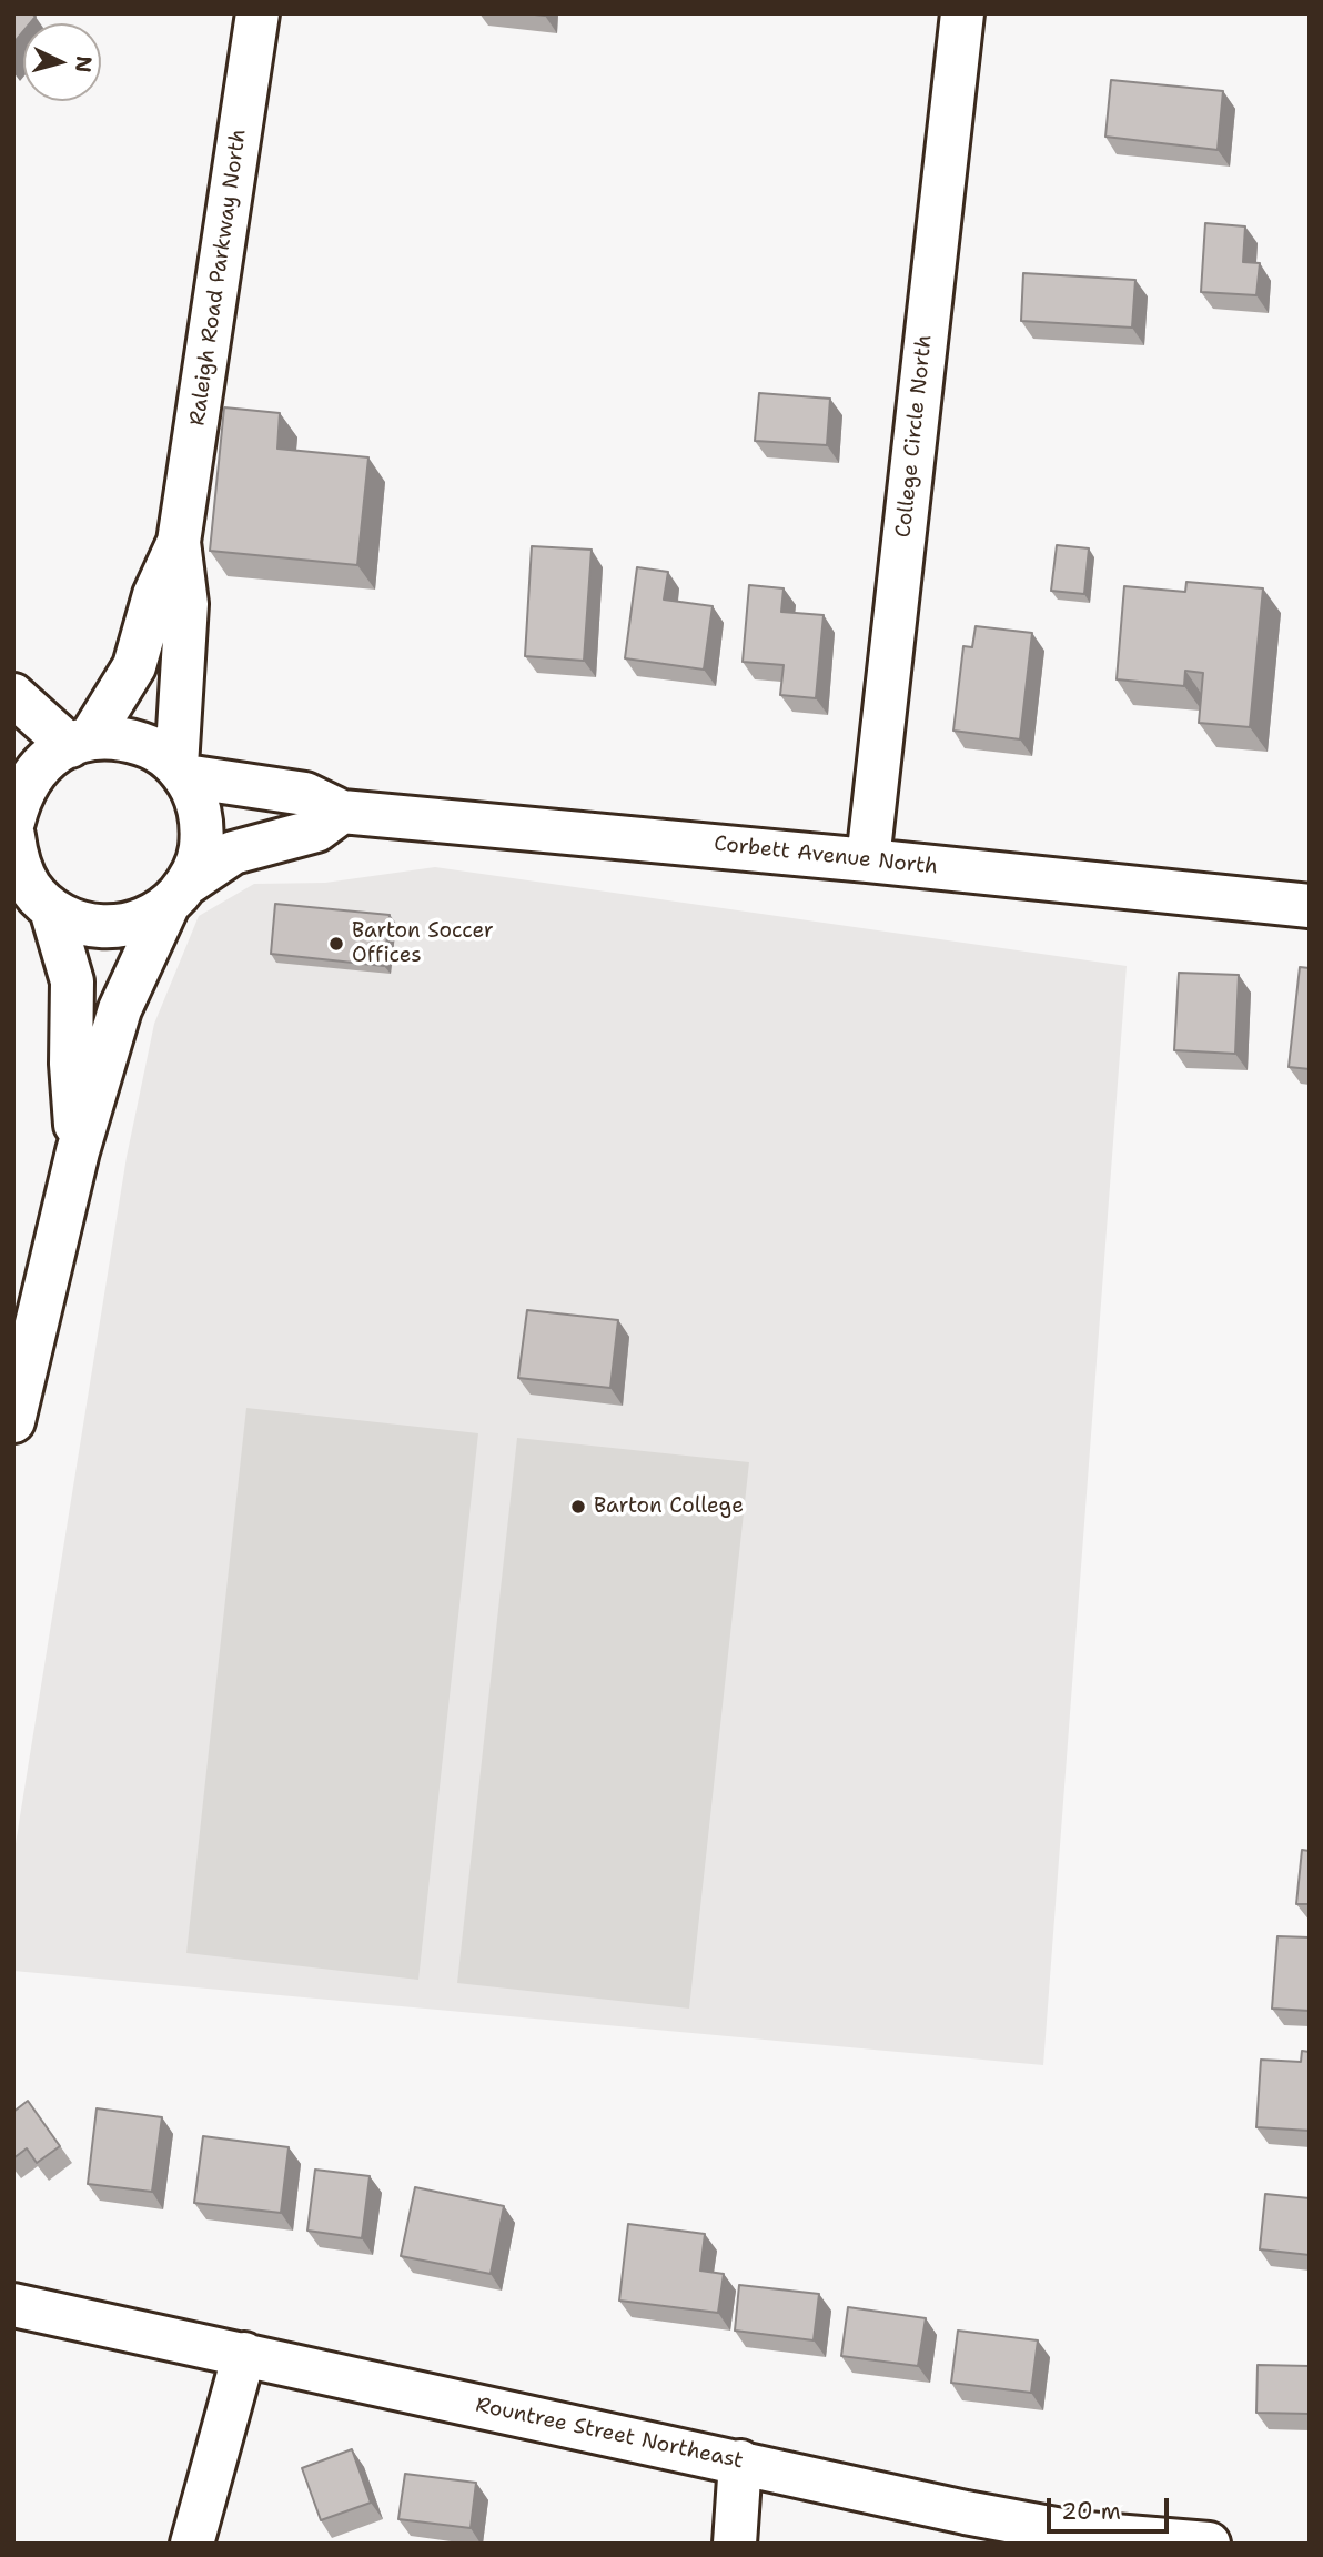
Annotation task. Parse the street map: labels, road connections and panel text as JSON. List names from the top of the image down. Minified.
{"streets":{"street":["Raleigh Road Parkway North","College Circle North","Corbett Avenue North","Rountree Street Northeast"]},"crossings":[["Raleigh Road Parkway North","Corbett Avenue North"],["College Circle North","Corbett Avenue North"]],"places":["Barton Soccer Offices","Barton College"],"scale_bar":"20 m","north":"right"}
